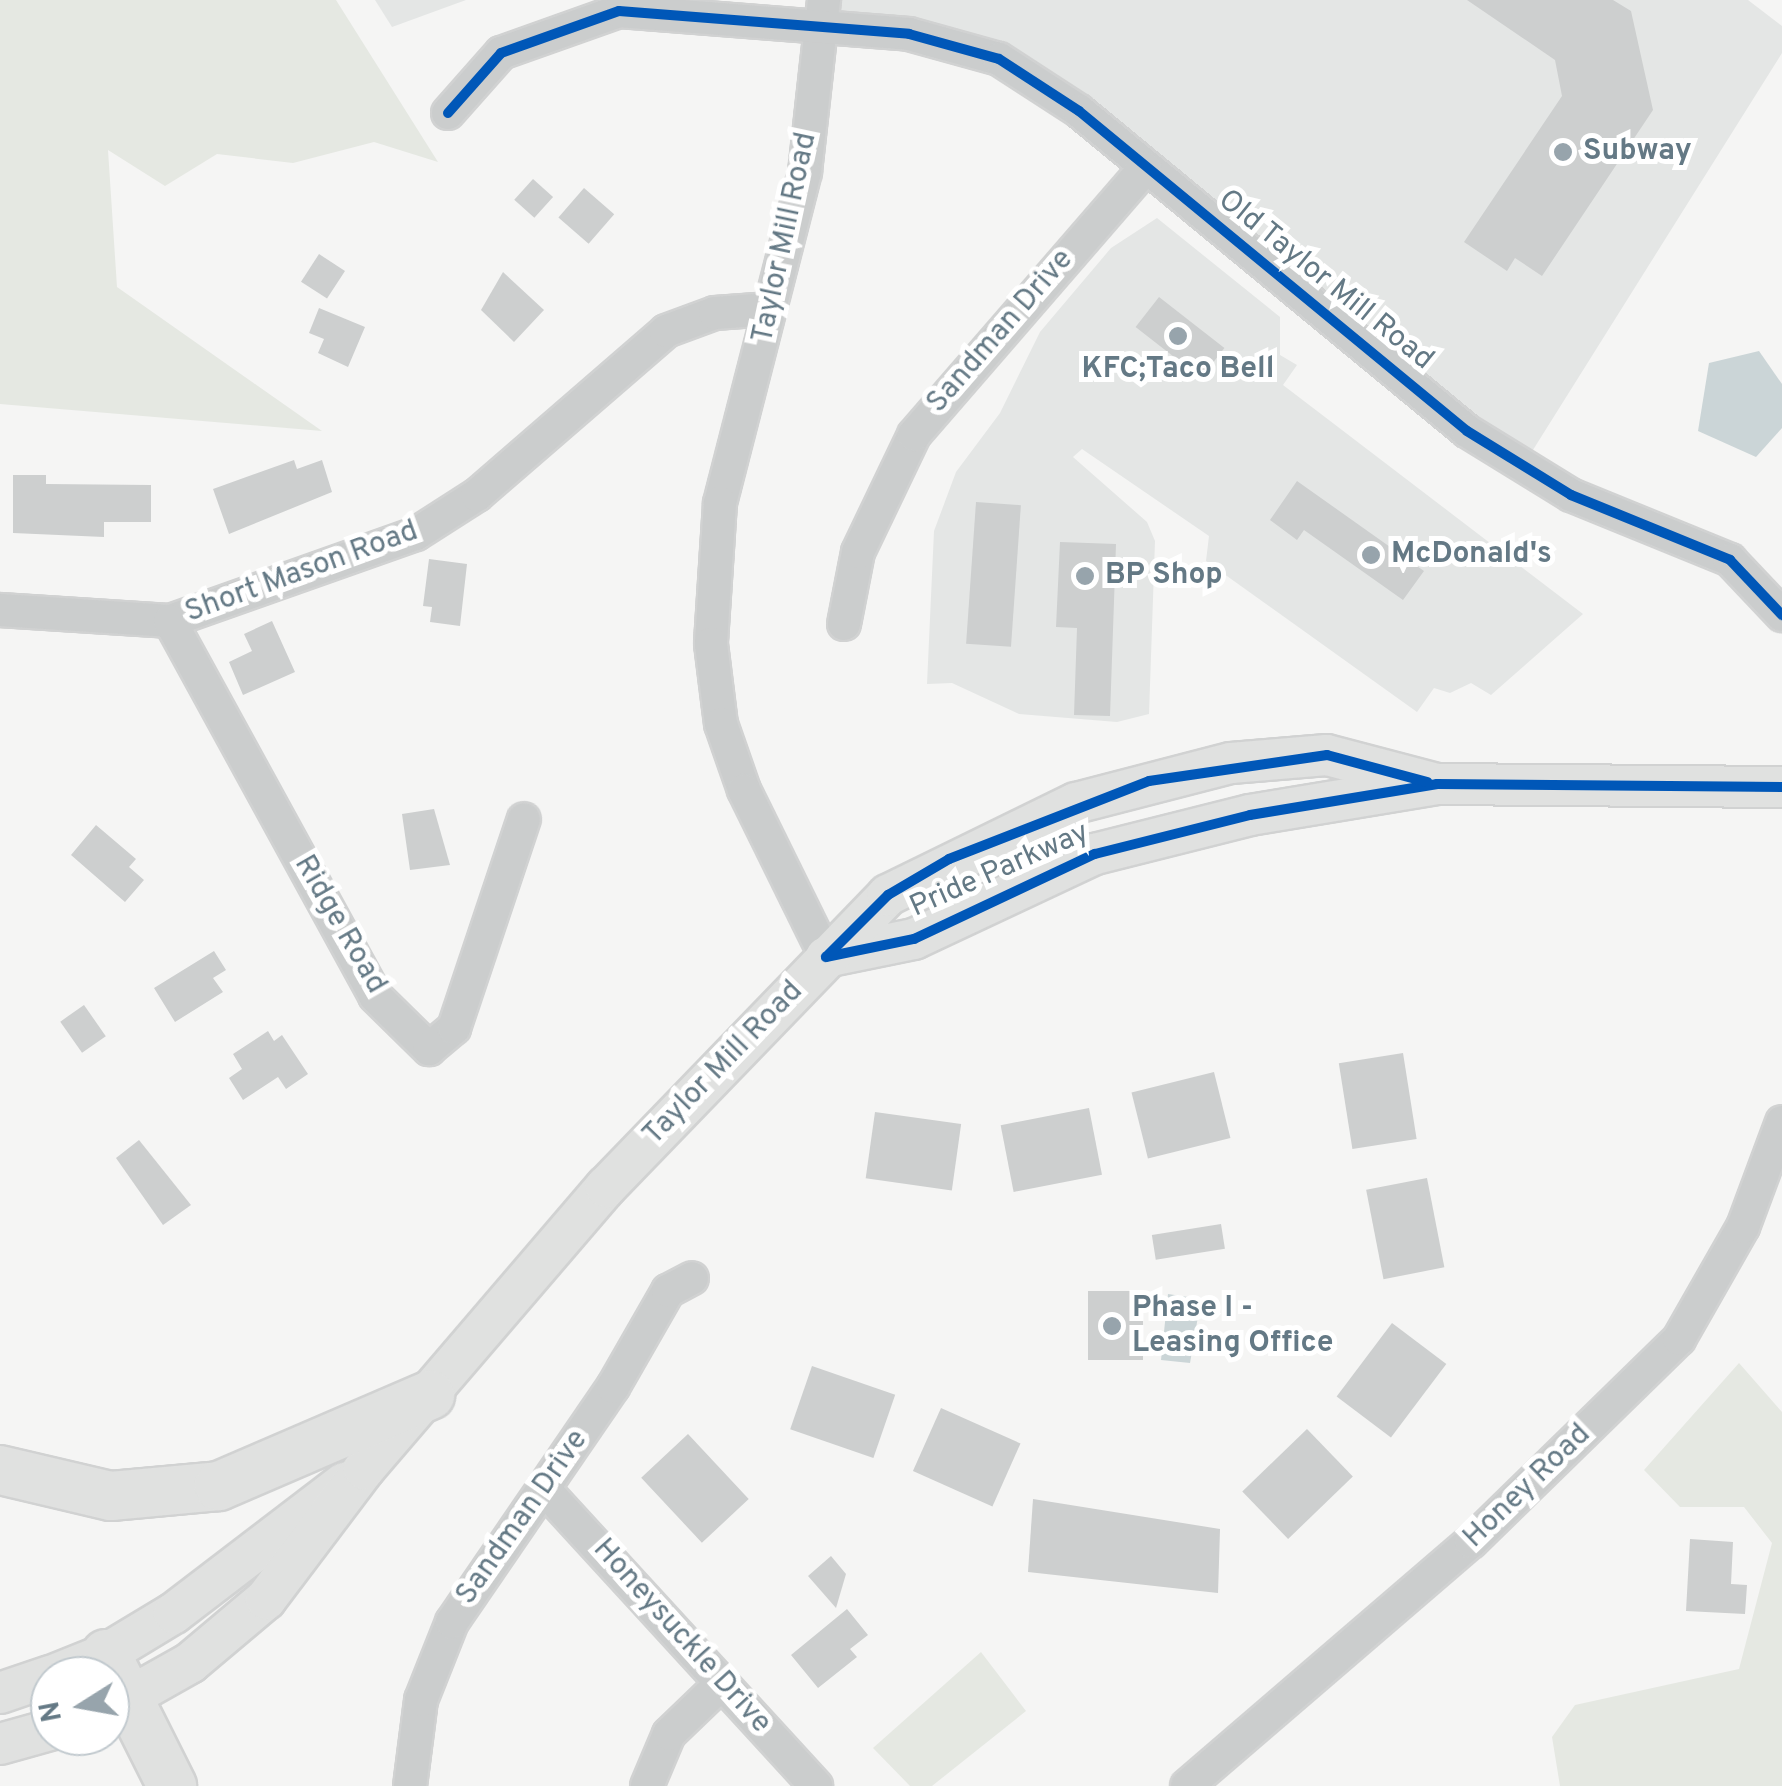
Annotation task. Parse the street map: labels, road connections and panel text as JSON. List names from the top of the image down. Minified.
{"streets":{"main road":["Taylor Mill Road","Pride Parkway"],"street":["Old Taylor Mill Road","Sandman Drive","Short Mason Road","Ridge Road","Honey Road","Honeysuckle Drive"]},"crossings":[["Taylor Mill Road","Old Taylor Mill Road"],["Taylor Mill Road","Short Mason Road"],["Taylor Mill Road","Pride Parkway"],["Old Taylor Mill Road","Sandman Drive"],["Sandman Drive","Honeysuckle Drive"],["Short Mason Road","Ridge Road"]],"places":["Subway","KFC;Taco Bell","McDonald's","BP Shop","Phase I - Leasing Office"],"north":"left"}
